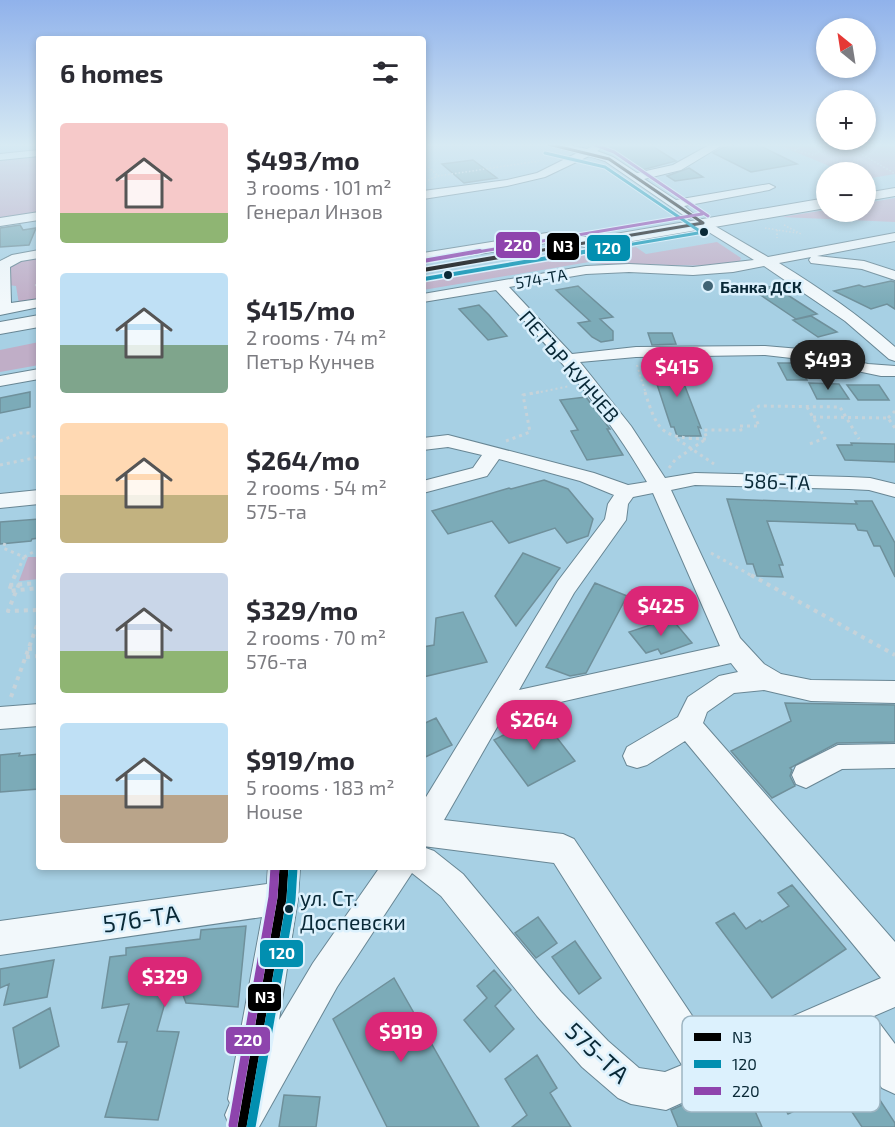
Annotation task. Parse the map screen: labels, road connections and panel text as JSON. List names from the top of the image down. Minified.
{"streets":{"street":["574-ТА","ПЕТЪР КУНЧЕВ","586-ТА","576-ТА","575-ТА"]},"crossings":[["574-ТА","ПЕТЪР КУНЧЕВ"],["ПЕТЪР КУНЧЕВ","586-ТА"]],"places":["Банка ДСК","ул. Ст. Доспевски"],"lines":["transit line N3","transit line 120","transit line 220"],"legend":["N3","120","220"],"north":"top left","page":{"map_buttons":["+","−"],"heading":"6 homes","list":[{"name":"$493/mo","note":"3 rooms · 101 m² · Генерал Инзов"},{"name":"$415/mo","note":"2 rooms · 74 m² · Петър Кунчев"},{"name":"$264/mo","note":"2 rooms · 54 m² · 575-та"},{"name":"$329/mo","note":"2 rooms · 70 m² · 576-та"},{"name":"$919/mo","note":"5 rooms · 183 m² · House"}],"price":["$493","$415","$425","$264","$329","$919"]}}
